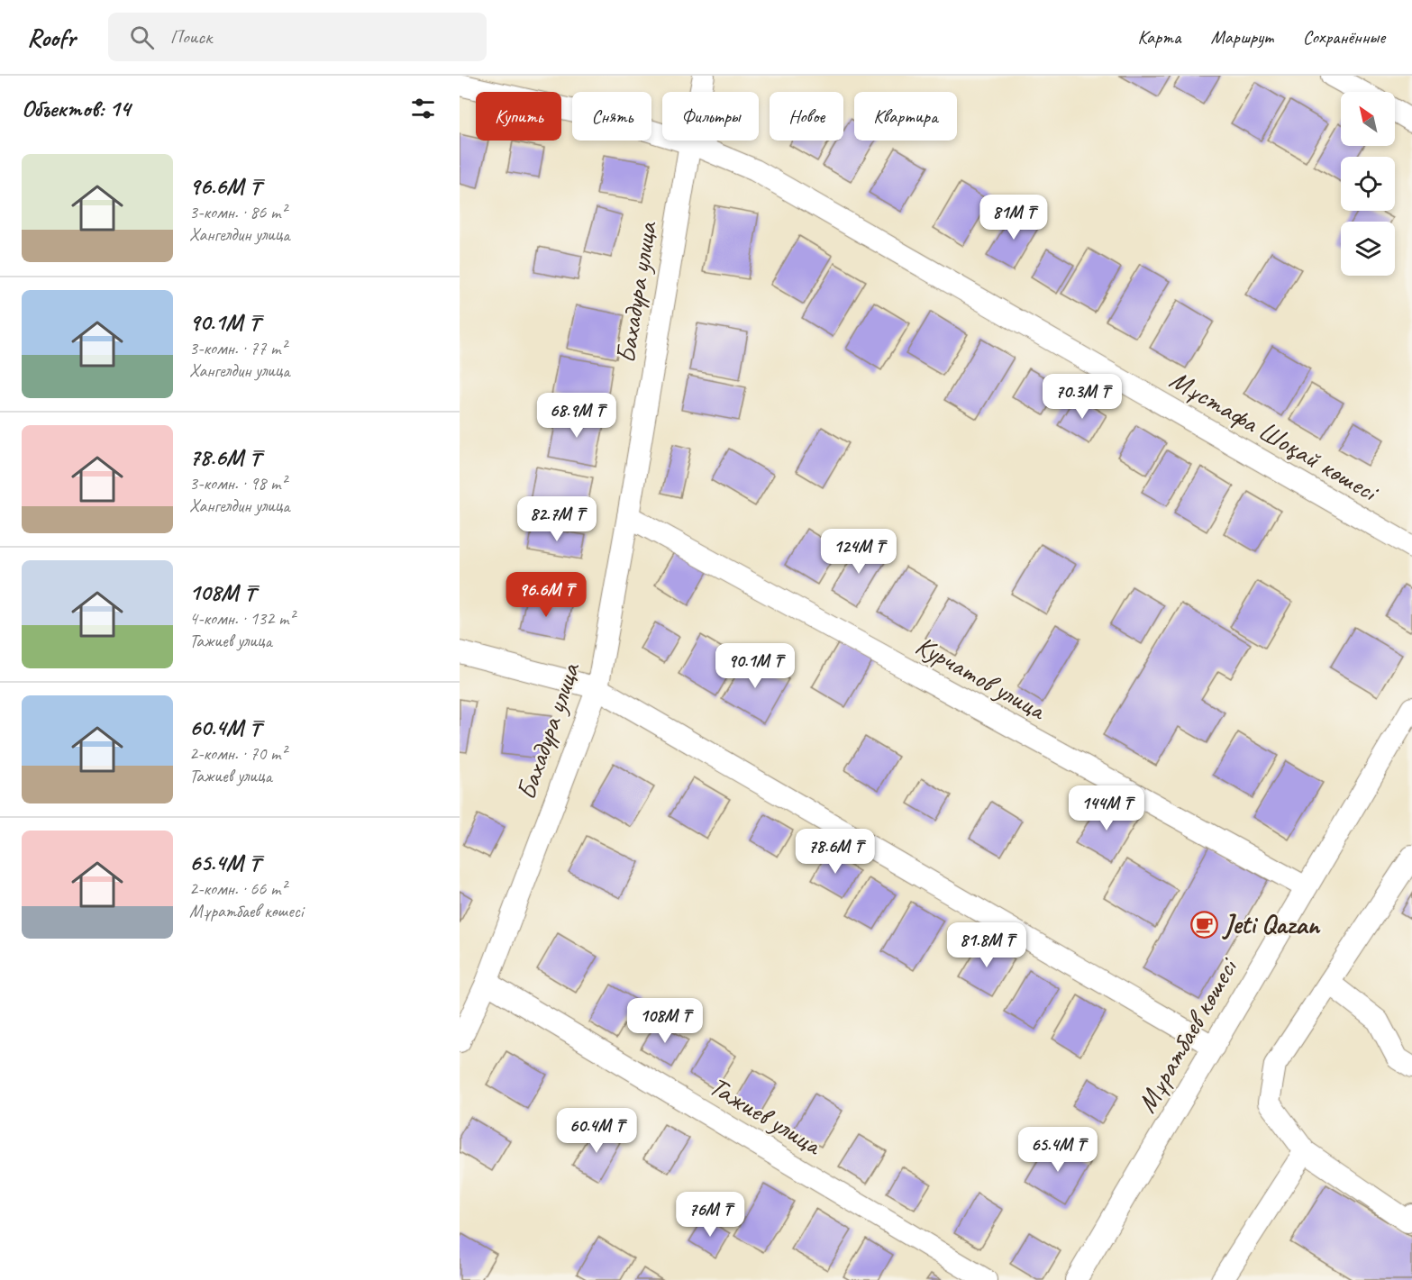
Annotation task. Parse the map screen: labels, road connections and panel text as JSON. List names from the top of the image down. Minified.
{"streets":{"street":["Бахадура улица","Мұстафа Шоқай көшесі","Курчатов улица","Мұратбаев көшесі","Тажиев улица"]},"crossings":[["Бахадура улица","Мұстафа Шоқай көшесі"],["Бахадура улица","Курчатов улица"],["Бахадура улица","Тажиев улица"],["Курчатов улица","Мұратбаев көшесі"]],"places":{"cafe":["Jeti Qazan"]},"north":"top left","page":{"header":"Roofr","search":"Поиск","nav":["Карта","Маршрут","Сохранённые"],"heading":"Объектов: 14","chip":["Купить","Снять","Фильтры","Новое","Квартира"],"list":[{"name":"96.6M ₸","note":"3-комн. · 86 m² · Хангелдин улица"},{"name":"90.1M ₸","note":"3-комн. · 77 m² · Хангелдин улица"},{"name":"78.6M ₸","note":"3-комн. · 98 m² · Хангелдин улица"},{"name":"108M ₸","note":"4-комн. · 132 m² · Тажиев улица"},{"name":"60.4M ₸","note":"2-комн. · 70 m² · Тажиев улица"},{"name":"65.4M ₸","note":"2-комн. · 66 m² · Мұратбаев көшесі"}],"price":["81M ₸","70.3M ₸","68.9M ₸","82.7M ₸","124M ₸","96.6M ₸","90.1M ₸","144M ₸","78.6M ₸","81.8M ₸","108M ₸","60.4M ₸","65.4M ₸","76M ₸"]}}
